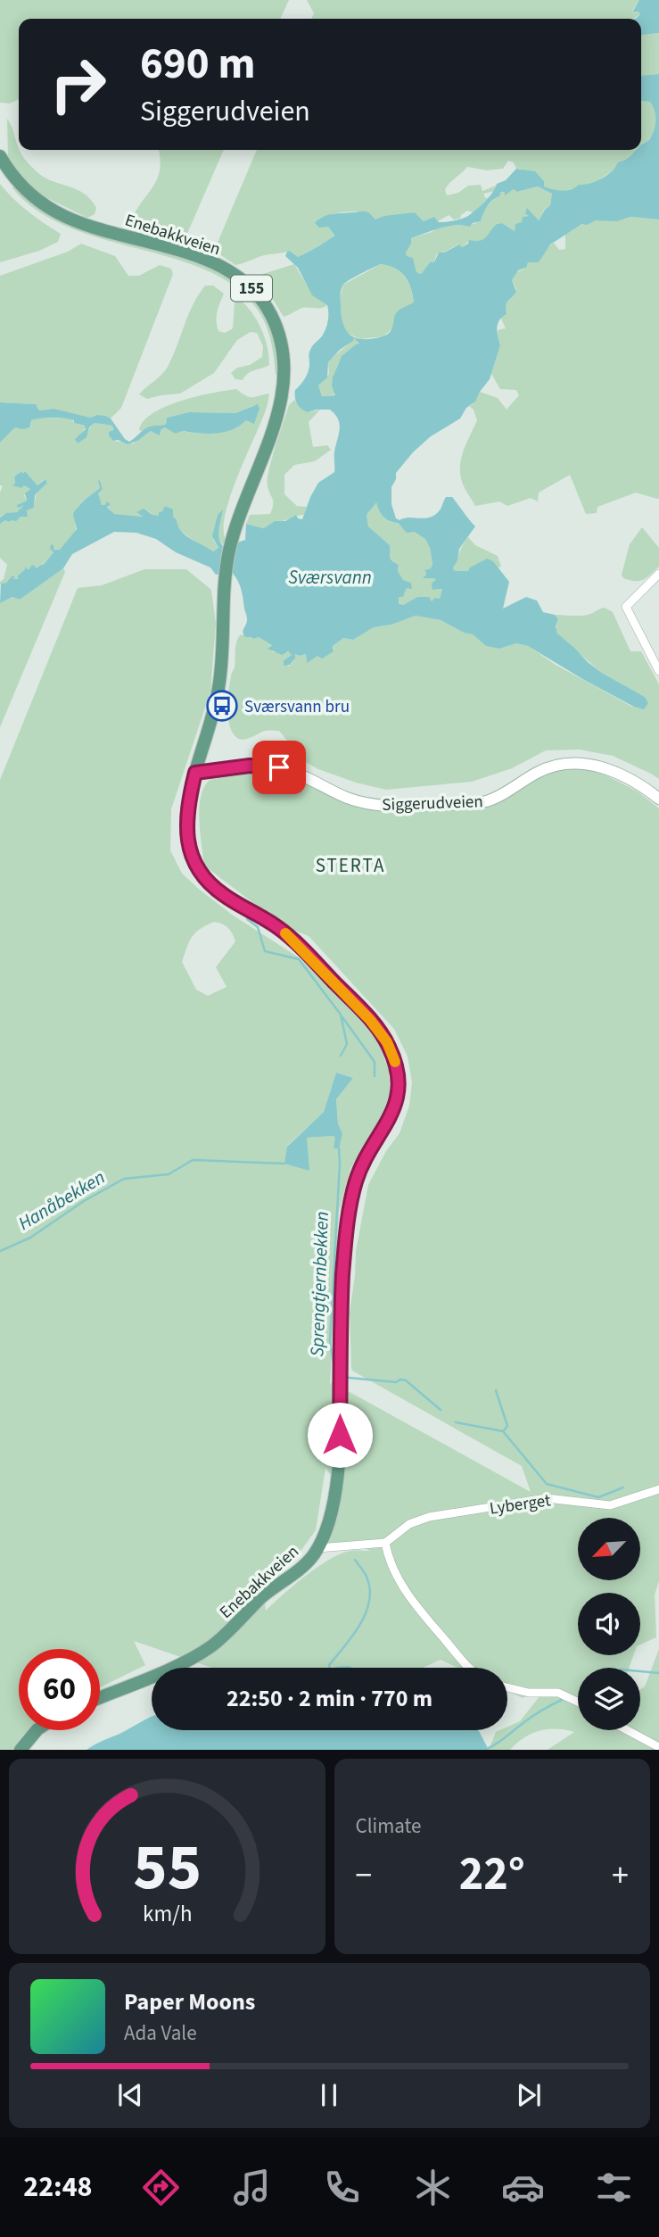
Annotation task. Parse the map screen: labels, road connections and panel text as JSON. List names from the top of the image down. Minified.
{"streets":{"main road":["Enebakkveien","155","Siggerudveien"],"street":["Lyberget"]},"crossings":[["Enebakkveien","Siggerudveien"]],"districts":["STERTA"],"water":["Sværsvann","Hanåbekken","Sprengtjernbekken"],"places":{"bus stop":["Sværsvann bru"]},"north":"bottom left","page":{"turn":["690 m","Siggerudveien"],"limit":"60","trip":"22:50 · 2 min · 770 m","tile":"Climate","heat":["−","22°","+"],"song":["Paper Moons","Ada Vale"],"tabs":"22:48","gauge":["55","km/h"]}}
